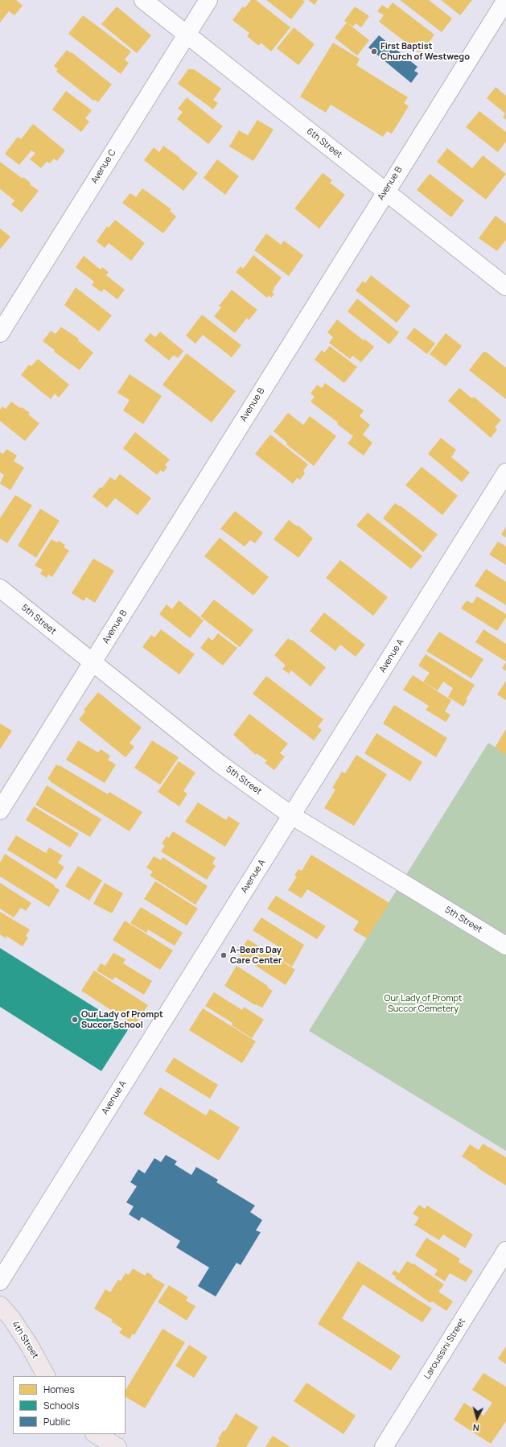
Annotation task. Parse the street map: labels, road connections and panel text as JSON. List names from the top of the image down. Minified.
{"streets":{"main road":["4th Street"],"street":["6th Street","Avenue C","Avenue B","5th Street","Avenue A","Laroussini Street"]},"crossings":[["6th Street","Avenue C"],["6th Street","Avenue B"],["Avenue B","5th Street"],["5th Street","Avenue A"]],"parks":["Our Lady of Prompt Succor Cemetery"],"places":["First Baptist Church of Westwego","A-Bears Day Care Center","Our Lady of Prompt Succor School"],"legend":["Homes","Schools","Public"],"north":"bottom"}
